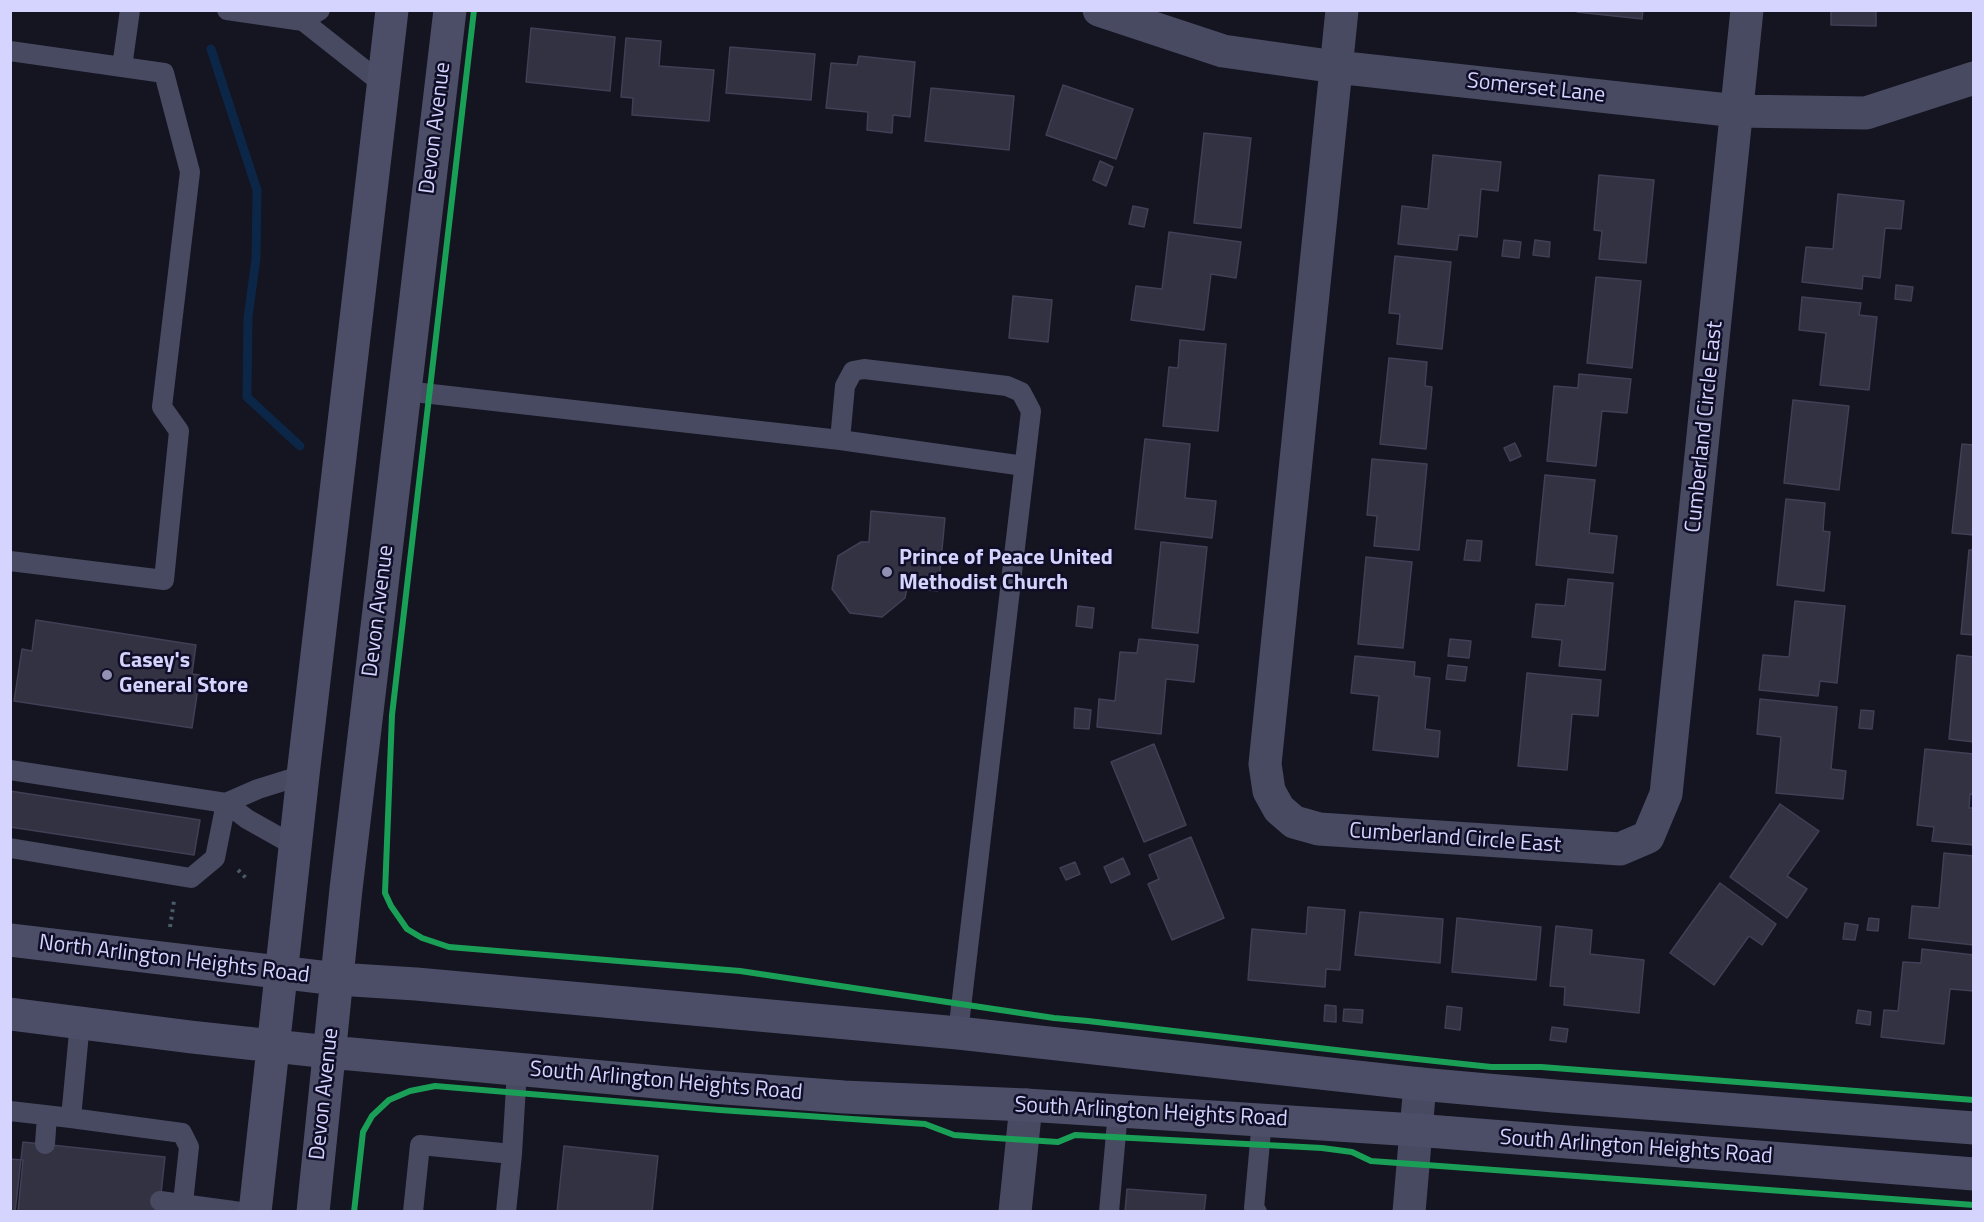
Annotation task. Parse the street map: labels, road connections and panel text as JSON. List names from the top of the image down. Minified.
{"streets":{"main road":["Devon Avenue","North Arlington Heights Road","South Arlington Heights Road"],"street":["Somerset Lane","Cumberland Circle East"]},"crossings":[["Somerset Lane","Cumberland Circle East"],["Devon Avenue","North Arlington Heights Road"],["Devon Avenue","South Arlington Heights Road"],["North Arlington Heights Road","South Arlington Heights Road"]],"places":["Prince of Peace United Methodist Church","Casey's General Store"]}
